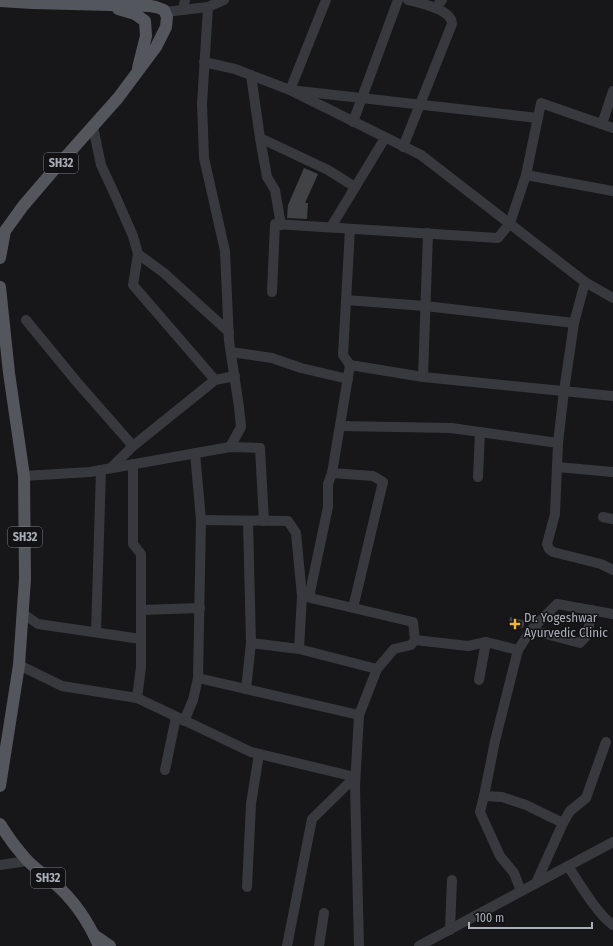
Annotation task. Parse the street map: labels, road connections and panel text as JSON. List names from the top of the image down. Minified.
{"streets":{"main road":["SH32"]},"places":{"health":["Dr. Yogeshwar Ayurvedic Clinic"]},"scale_bar":"100 m"}
